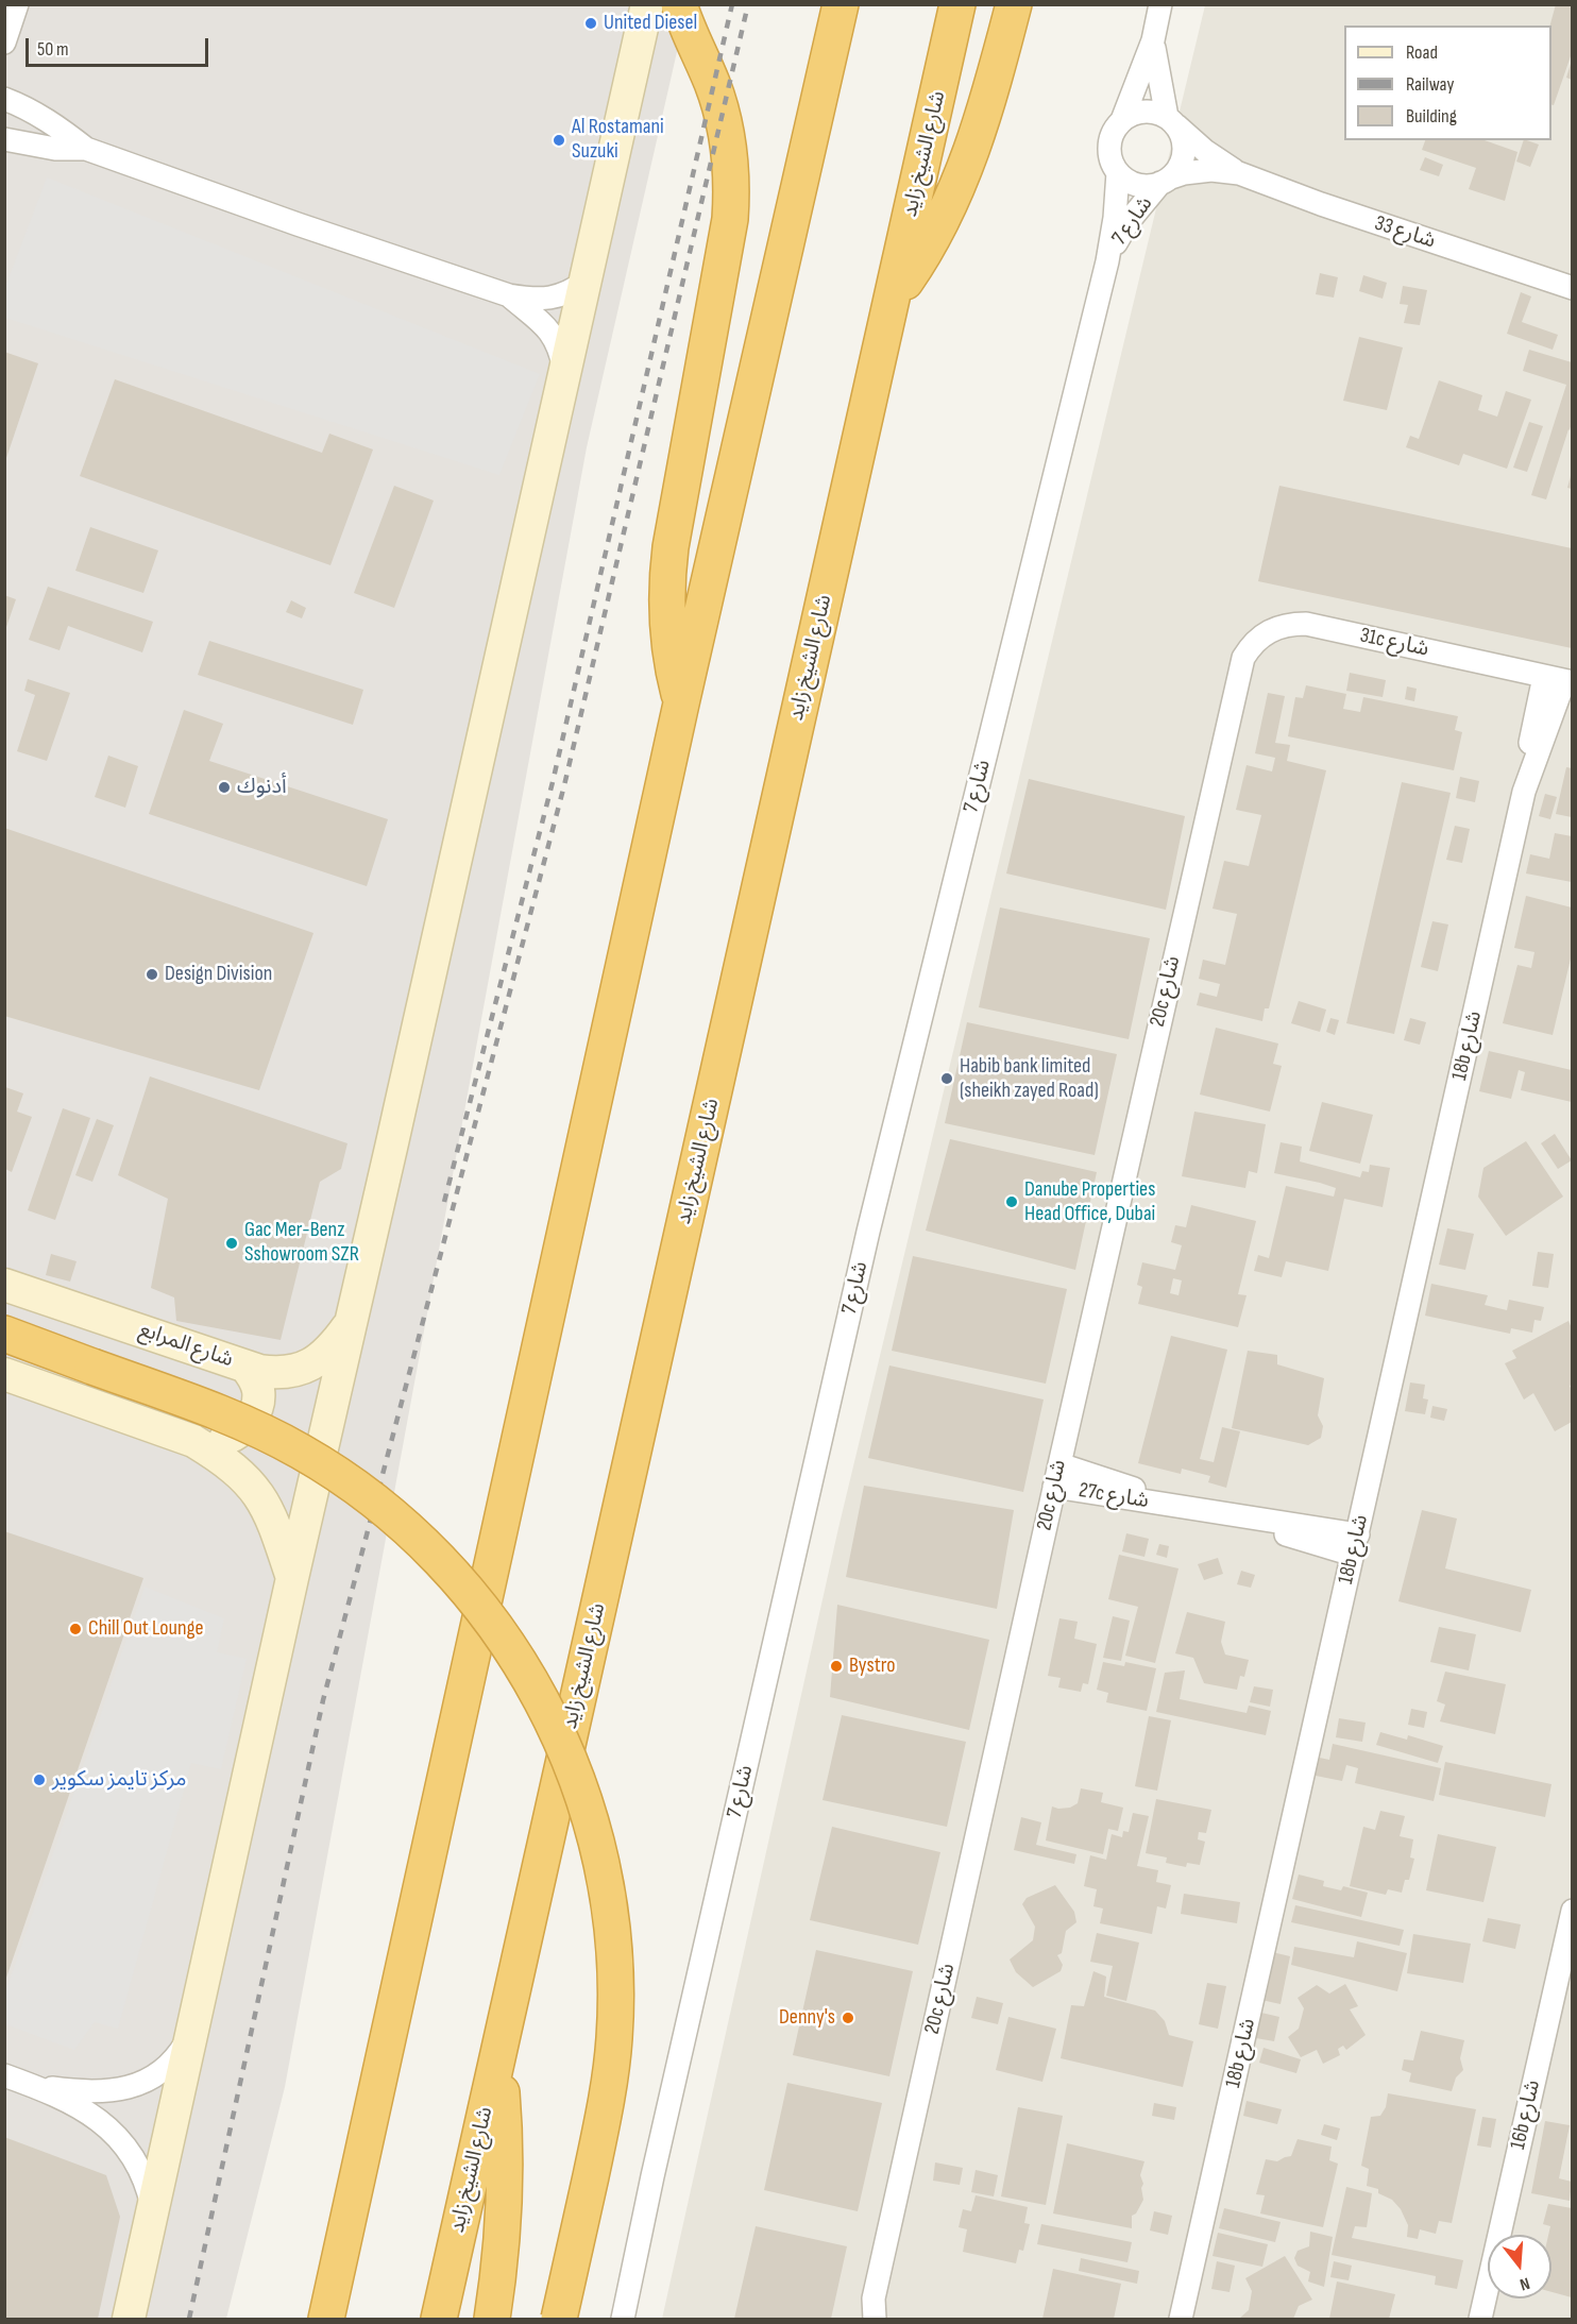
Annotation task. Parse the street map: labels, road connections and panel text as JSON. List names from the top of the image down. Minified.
{"streets":{"highway":["شارع الشيخ زايد"],"street":["شارع 7","شارع 33","31c شارع","20c شارع","18b شارع","شارع المرابع","27c شارع","16b شارع"]},"crossings":[["شارع 7","شارع 33"],["31c شارع","20c شارع"],["31c شارع","18b شارع"],["20c شارع","27c شارع"],["18b شارع","27c شارع"]],"places":["United Diesel","Al Rostamani Suzuki","أدنوك","Design Division","Habib bank limited (sheikh zayed Road)","Danube Properties Head Office, Dubai","Gac Mer-Benz Sshowroom SZR","Chill Out Lounge","Bystro","مركز تايمز سكوير","Denny's"],"legend":["Road","Railway","Building"],"scale_bar":"50 m","north":"bottom"}
